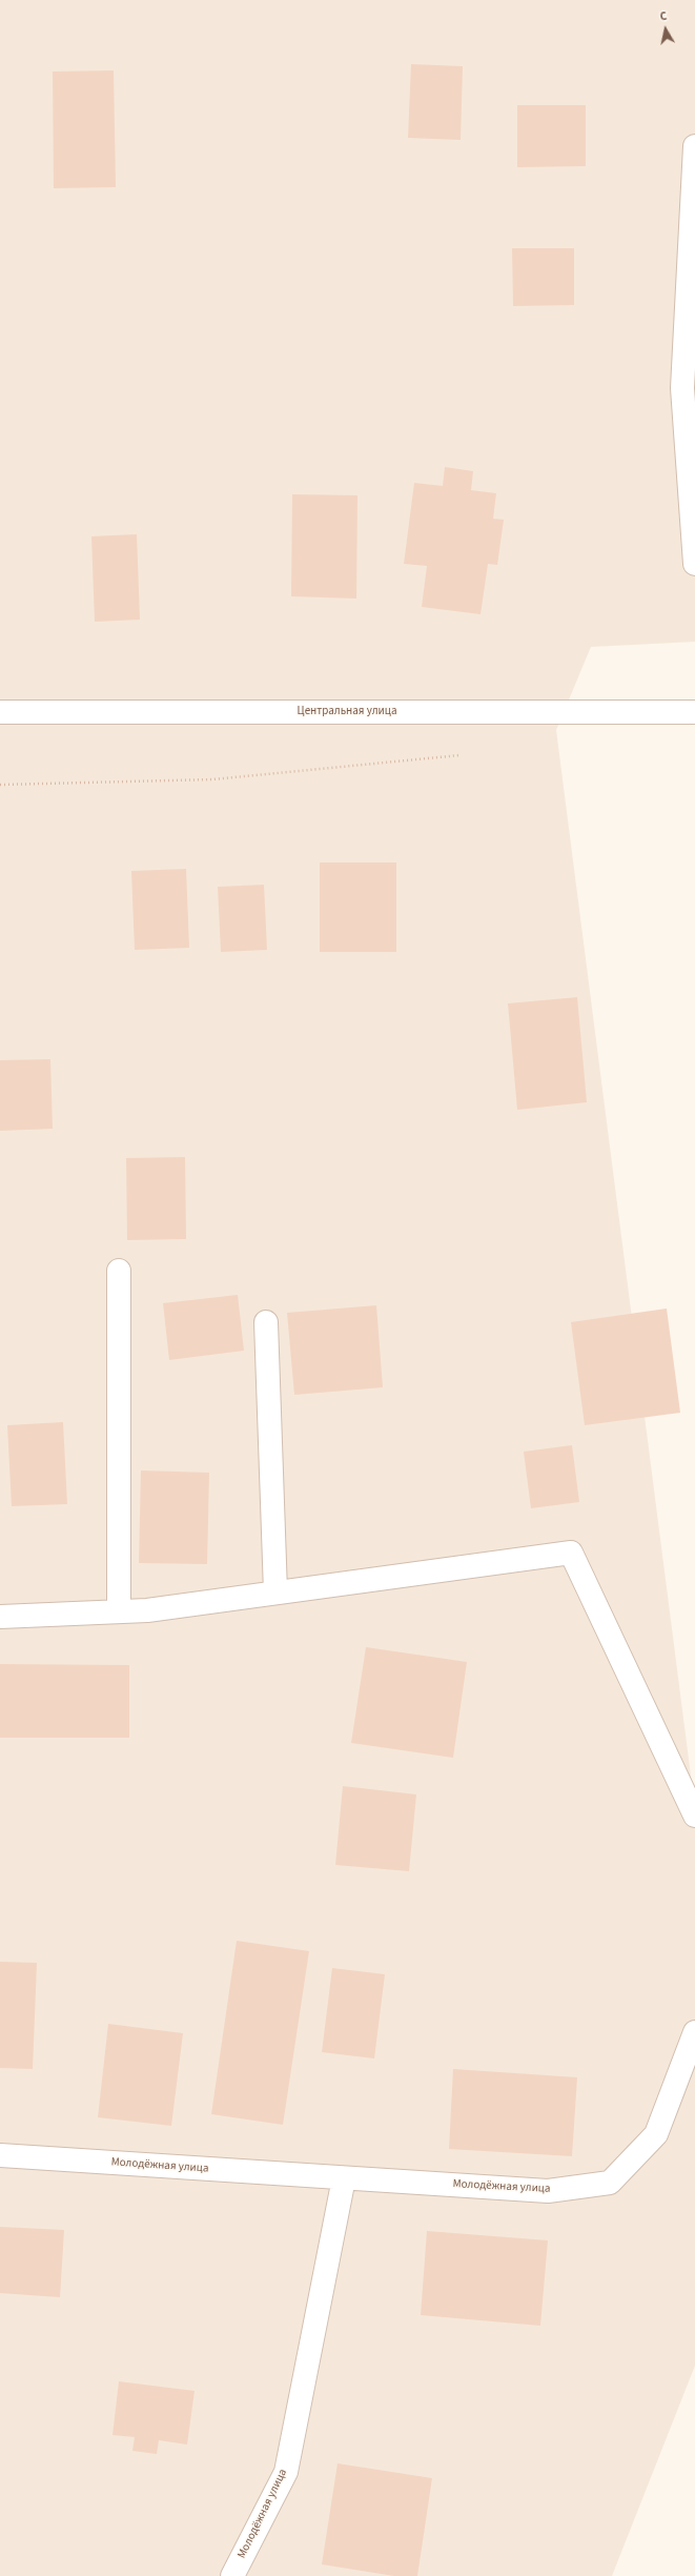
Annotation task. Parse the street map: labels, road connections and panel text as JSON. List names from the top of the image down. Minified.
{"streets":{"street":["Центральная улица","Молодёжная улица"]},"north":"top"}
